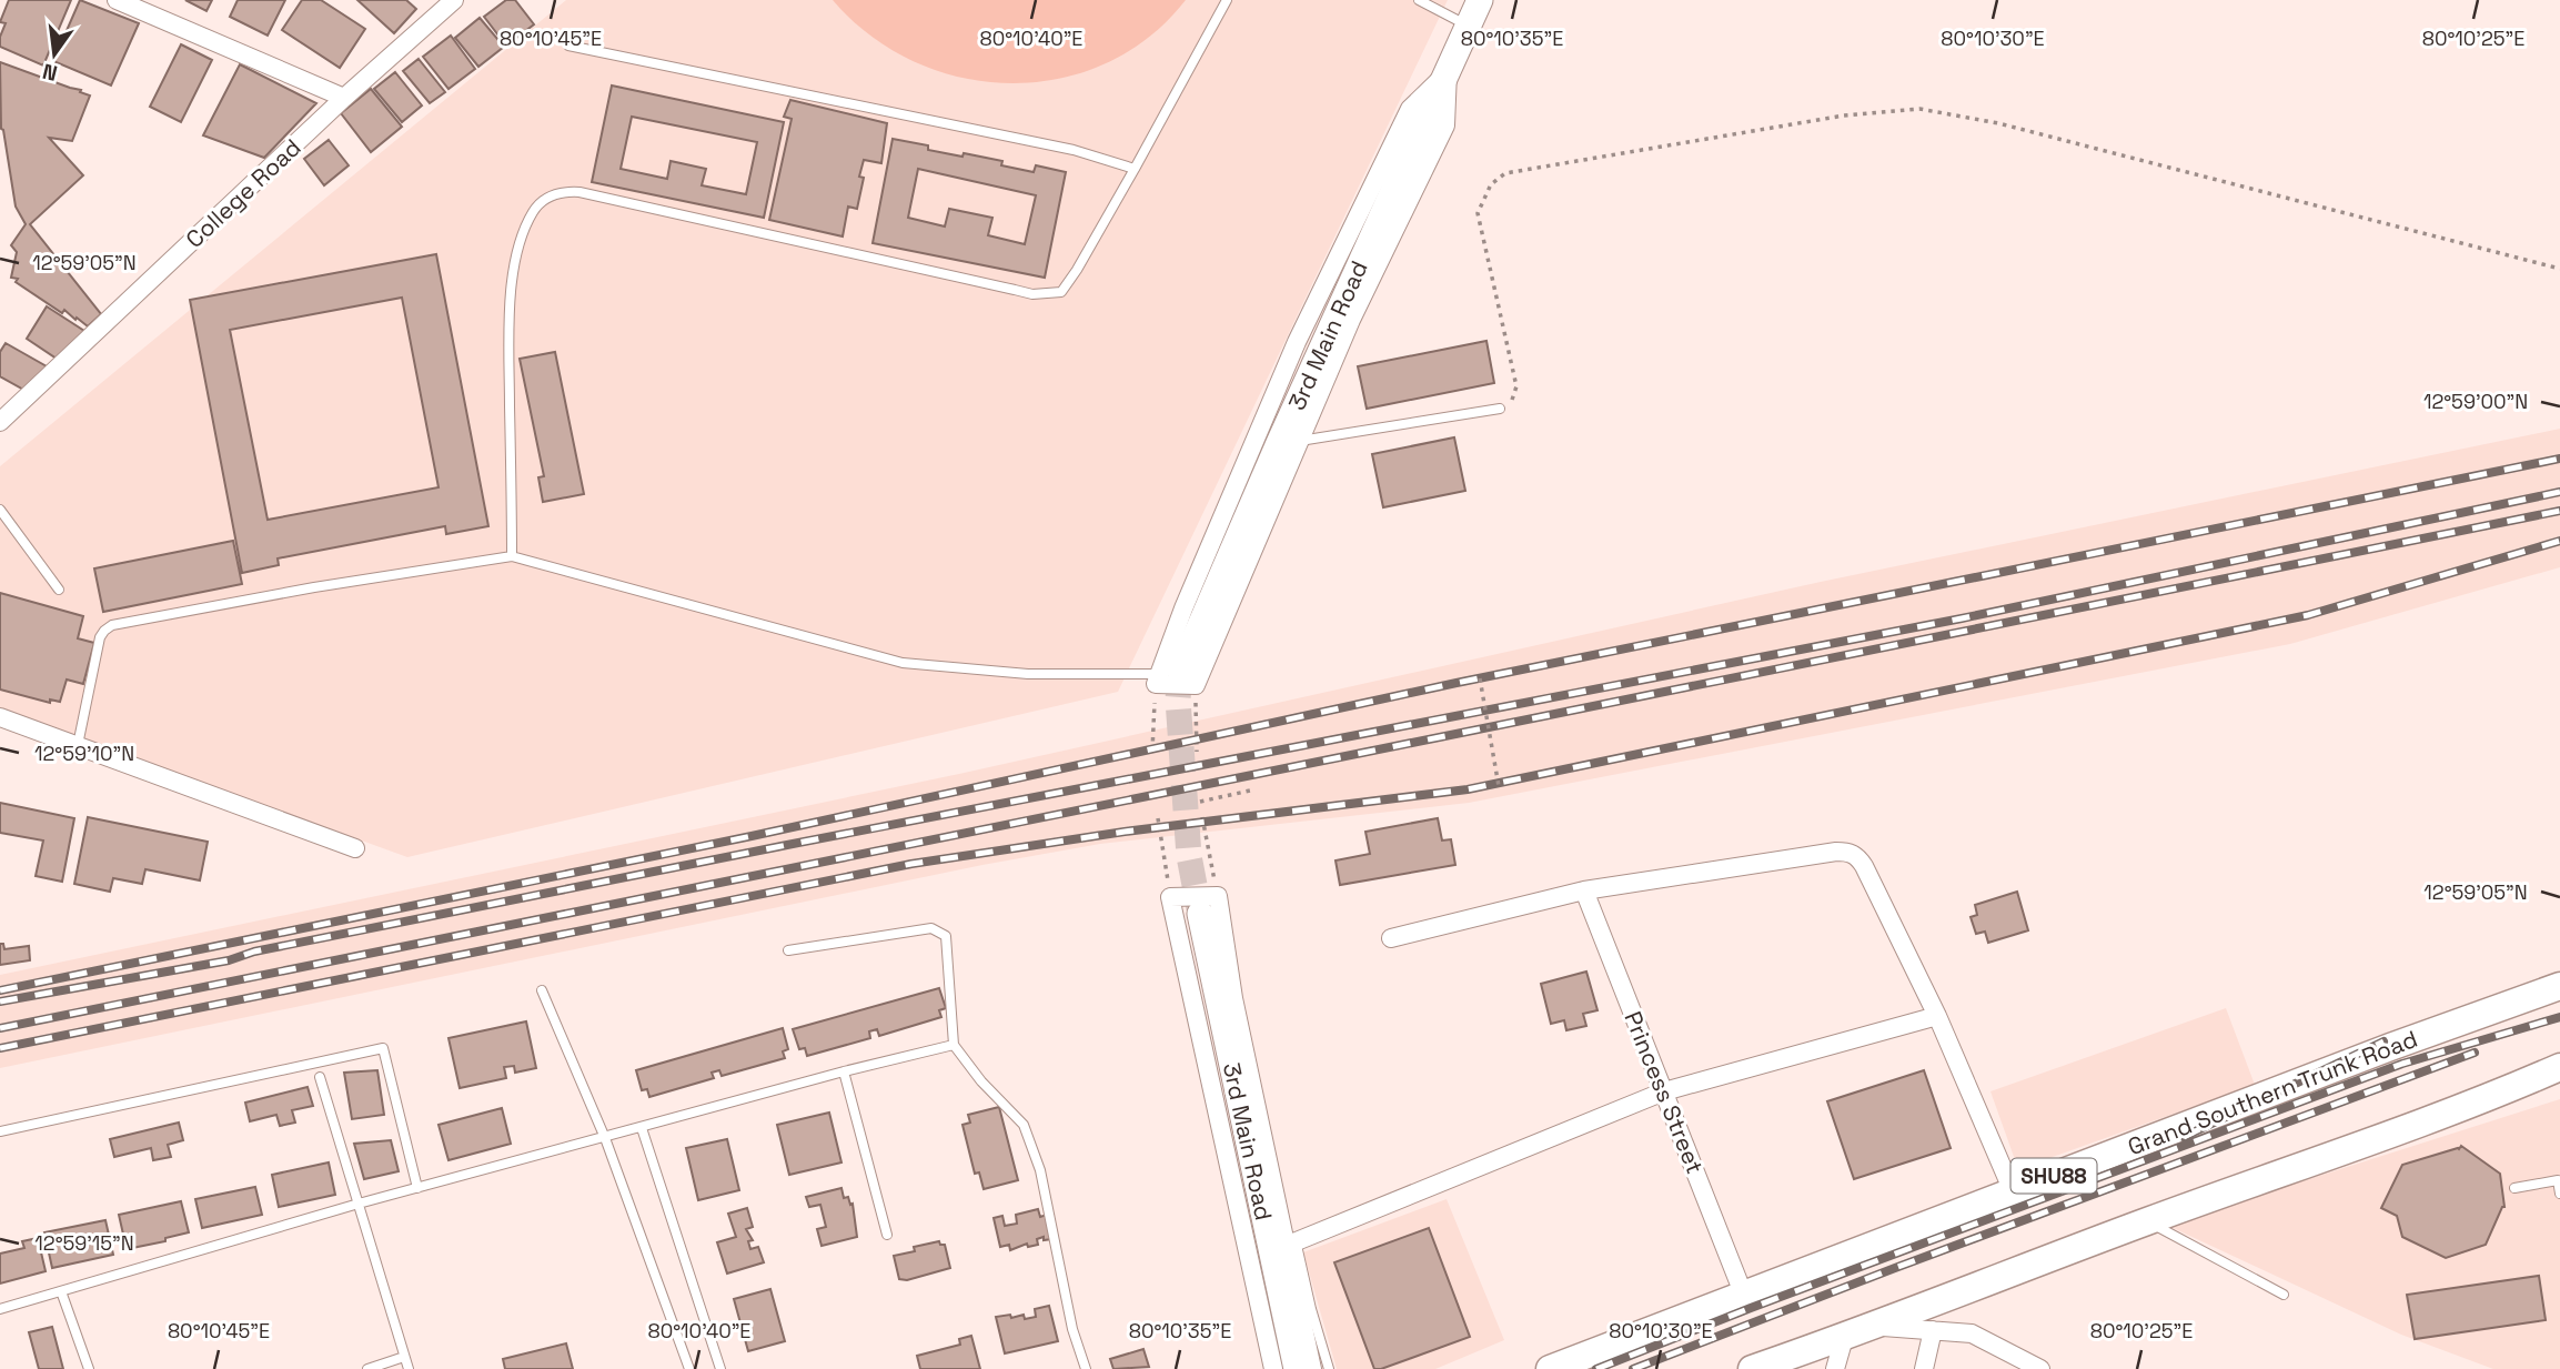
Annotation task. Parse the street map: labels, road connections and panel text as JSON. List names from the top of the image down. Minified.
{"streets":{"main road":["Grand Southern Trunk Road","SHU88"],"street":["College Road","3rd Main Road","Princess Street"]},"crossings":[["Princess Street","Grand Southern Trunk Road"]],"north":"bottom","coordinates":["80°10'45\"E","80°10'40\"E","80°10'35\"E","80°10'30\"E","80°10'25\"E","12°59'05\"N","12°59'00\"N","12°59'10\"N","12°59'15\"N"]}
